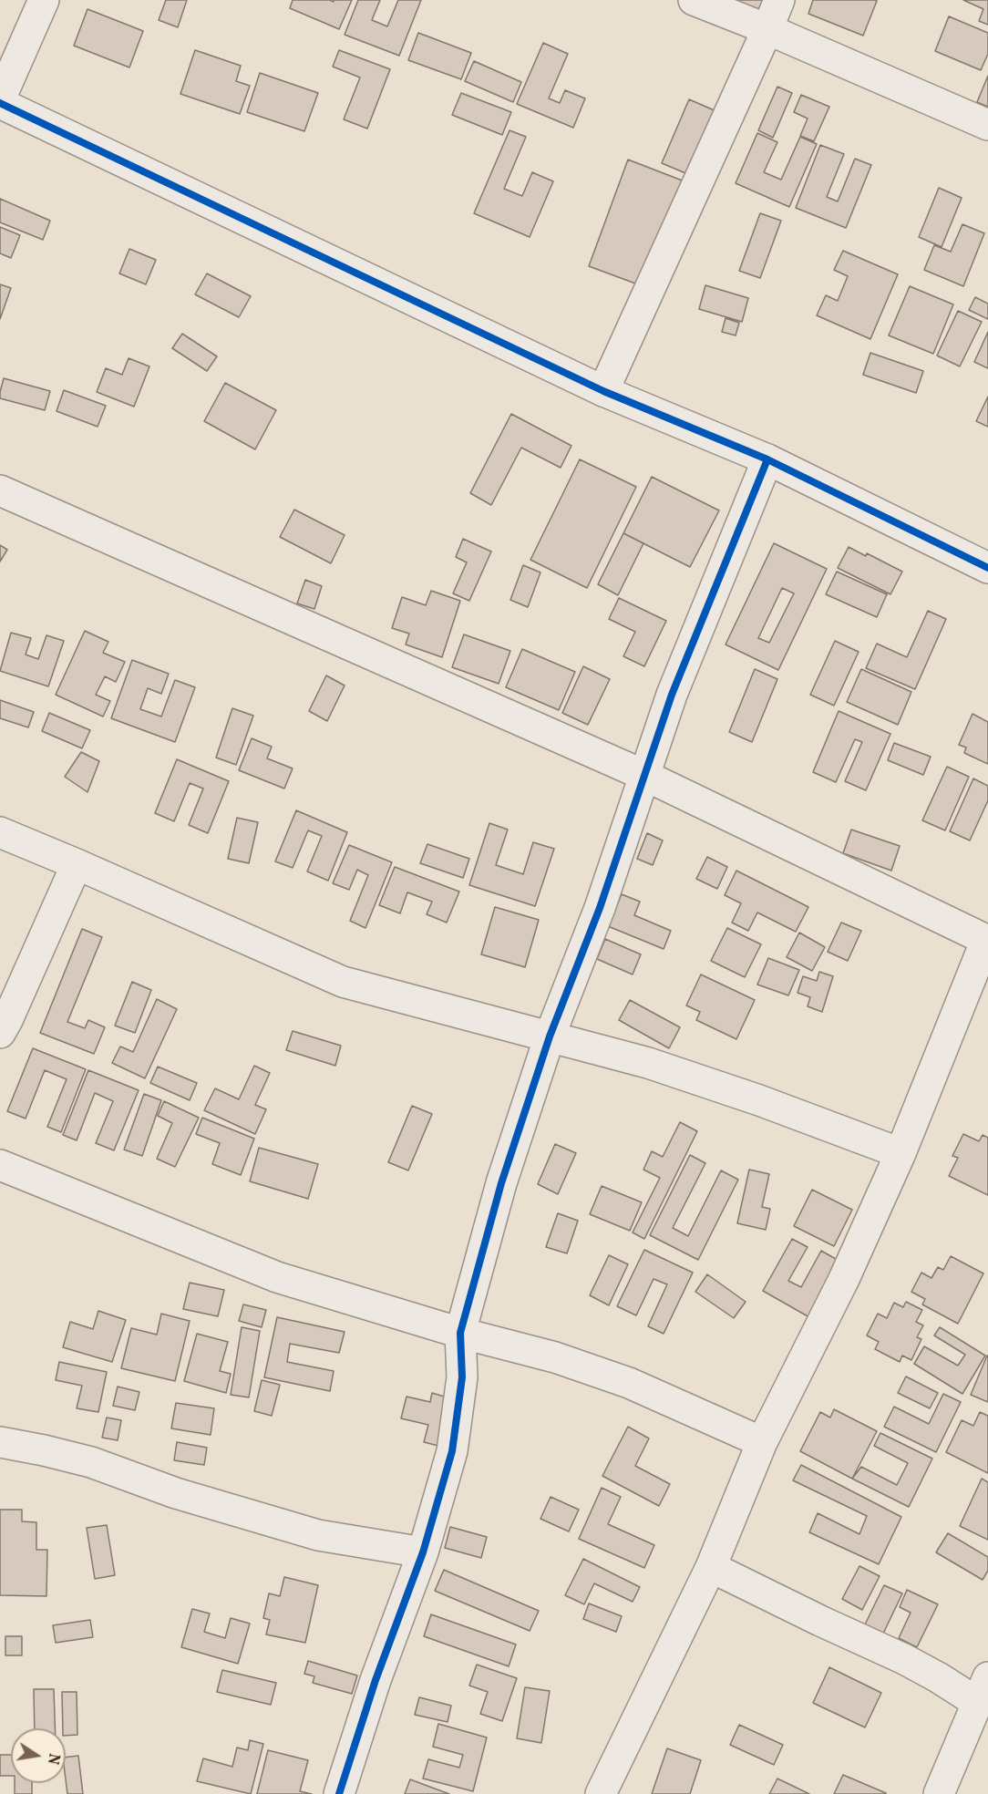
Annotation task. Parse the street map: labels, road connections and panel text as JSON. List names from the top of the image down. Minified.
{"north":"right"}
